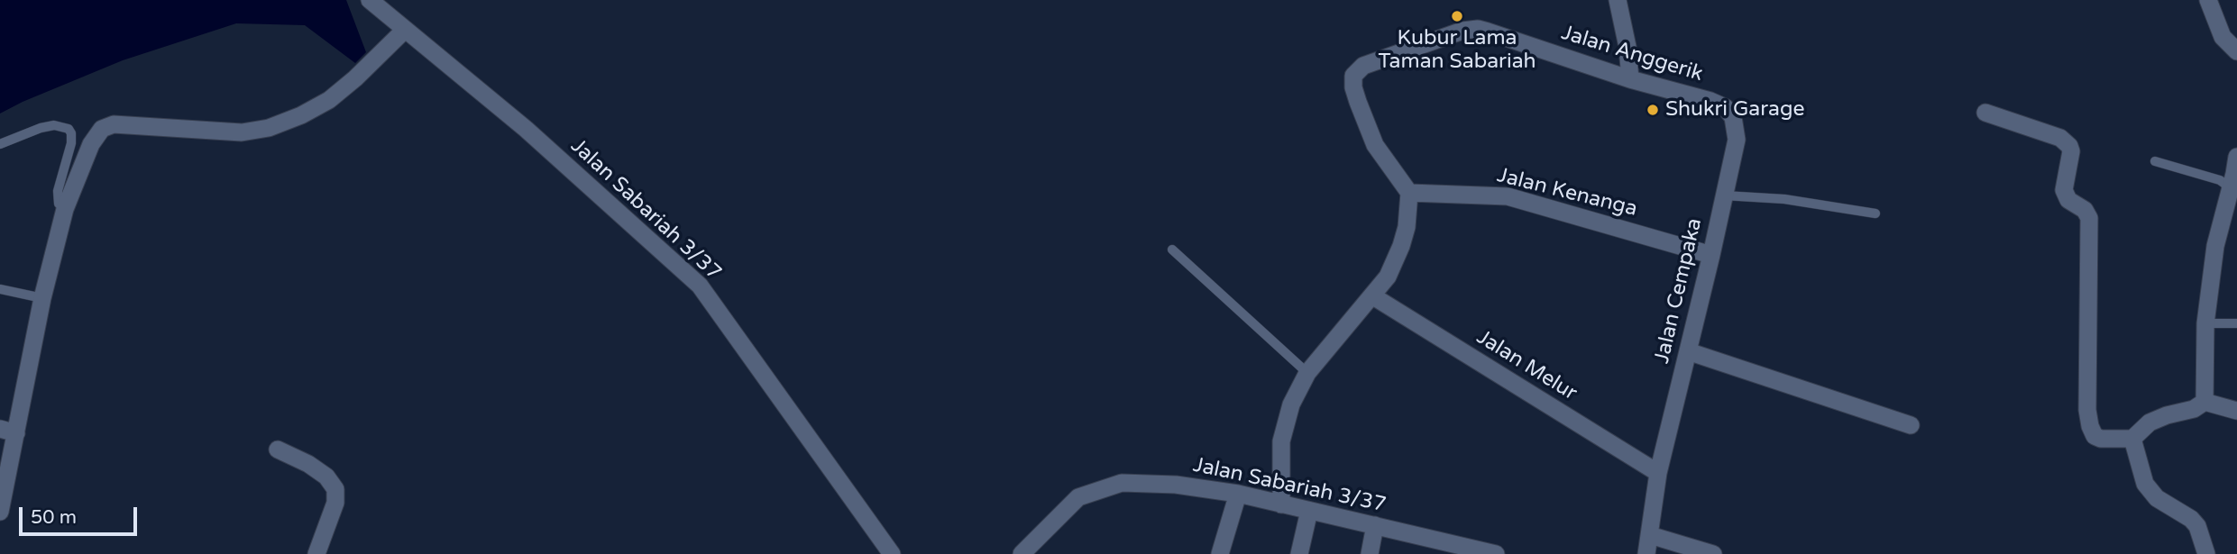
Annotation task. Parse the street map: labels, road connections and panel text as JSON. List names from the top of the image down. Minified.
{"streets":{"street":["Jalan Anggerik","Jalan Kenanga","Jalan Sabariah 3/37","Jalan Cempaka","Jalan Melur"]},"crossings":[["Jalan Anggerik","Jalan Kenanga"],["Jalan Anggerik","Jalan Cempaka"],["Jalan Kenanga","Jalan Cempaka"],["Jalan Cempaka","Jalan Melur"]],"places":["Kubur Lama Taman Sabariah","Shukri Garage"],"scale_bar":"50 m"}
